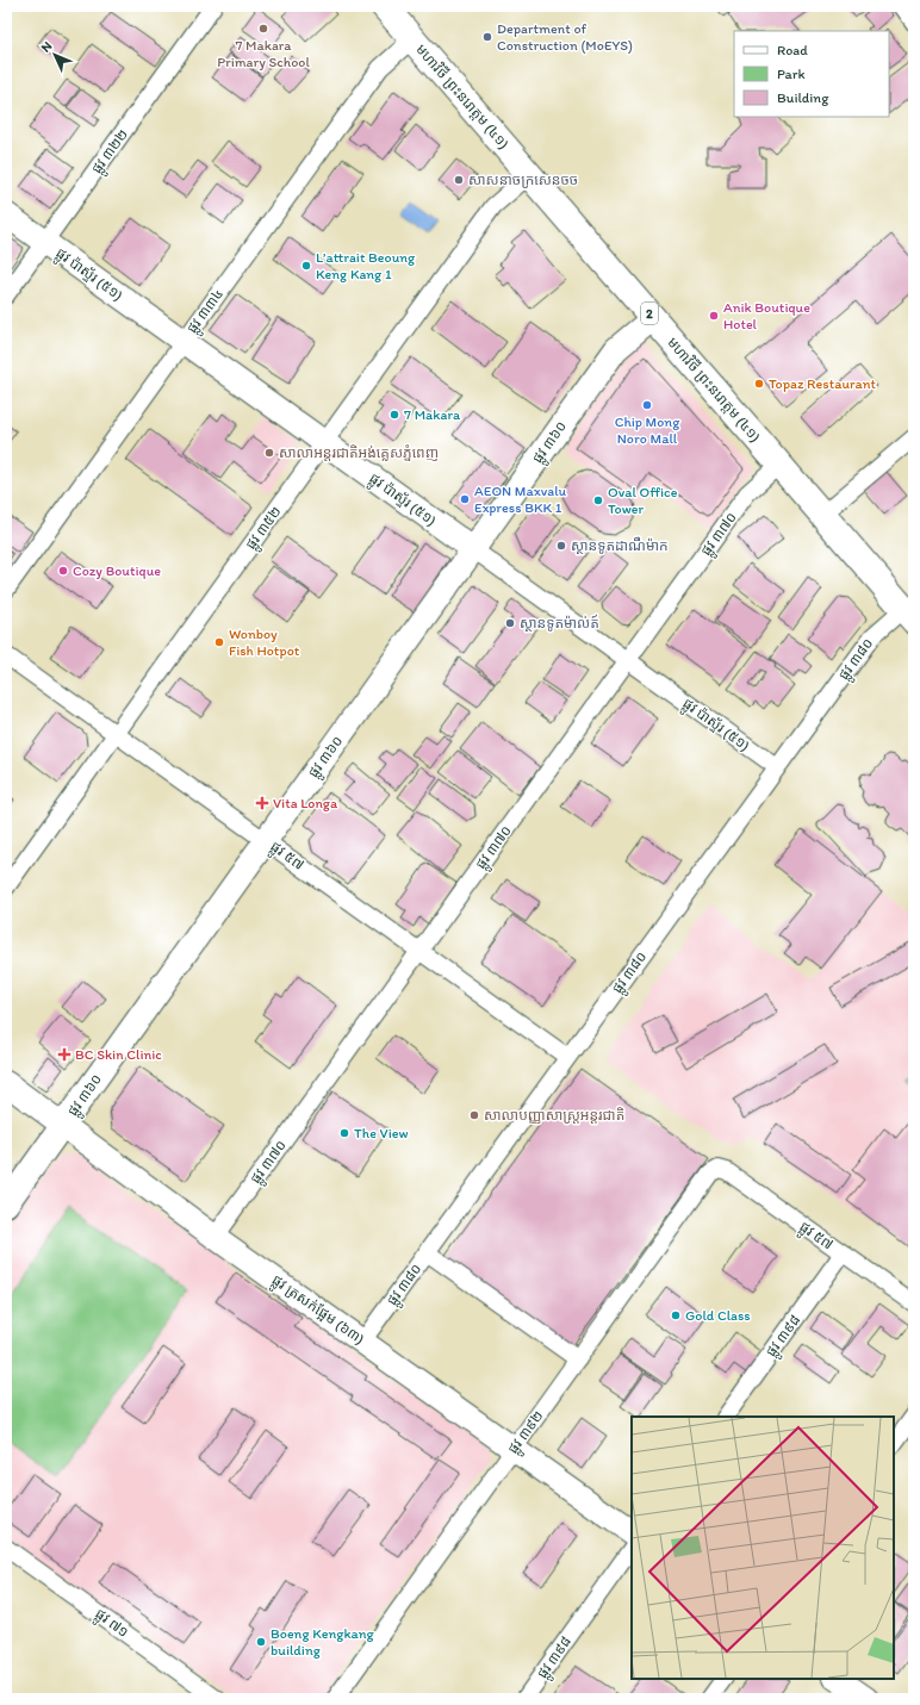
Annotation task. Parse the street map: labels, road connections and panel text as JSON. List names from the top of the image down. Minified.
{"streets":{"main road":["មហាវិថី ព្រះនរោត្តម (៤១)","2"],"street":["ផ្លូវ ៣២២","ផ្លូវ ប៉ាស្ទ័រ (៥១)","ផ្លូវ ៣៣៤","ផ្លូវ ៣៦០","ផ្លូវ ៣៥២","ផ្លូវ ៣៧០","ផ្លូវ ៣៨០","ផ្លូវ ៥៧","ផ្លូវ ត្រសក់ផ្អែម (៦៣)","ផ្លូវ ៣៩៨","ផ្លូវ ៣៩២","ផ្លូវ ៧១"]},"crossings":[["មហាវិថី ព្រះនរោត្តម (៤១)","ផ្លូវ ៣៣៤"],["មហាវិថី ព្រះនរោត្តម (៤១)","ផ្លូវ ៣៦០"],["មហាវិថី ព្រះនរោត្តម (៤១)","ផ្លូវ ៣៥២"],["មហាវិថី ព្រះនរោត្តម (៤១)","ផ្លូវ ៣៧០"],["មហាវិថី ព្រះនរោត្តម (៤១)","ផ្លូវ ៣៨០"],["ផ្លូវ ៣២២","ផ្លូវ ប៉ាស្ទ័រ (៥១)"],["ផ្លូវ ប៉ាស្ទ័រ (៥១)","ផ្លូវ ៣៣៤"],["ផ្លូវ ប៉ាស្ទ័រ (៥១)","ផ្លូវ ៣៦០"],["ផ្លូវ ប៉ាស្ទ័រ (៥១)","ផ្លូវ ៣៥២"],["ផ្លូវ ប៉ាស្ទ័រ (៥១)","ផ្លូវ ៣៧០"],["ផ្លូវ ប៉ាស្ទ័រ (៥១)","ផ្លូវ ៣៨០"],["ផ្លូវ ៣៦០","ផ្លូវ ៥៧"],["ផ្លូវ ៣៦០","ផ្លូវ ត្រសក់ផ្អែម (៦៣)"],["ផ្លូវ ៣៥២","ផ្លូវ ៥៧"],["ផ្លូវ ៣៧០","ផ្លូវ ៥៧"],["ផ្លូវ ៣៧០","ផ្លូវ ត្រសក់ផ្អែម (៦៣)"],["ផ្លូវ ៣៨០","ផ្លូវ ៥៧"],["ផ្លូវ ៣៨០","ផ្លូវ ត្រសក់ផ្អែម (៦៣)"],["ផ្លូវ ៥៧","ផ្លូវ ៣៩៨"],["ផ្លូវ ៥៧","ផ្លូវ ៣៩២"],["ផ្លូវ ត្រសក់ផ្អែម (៦៣)","ផ្លូវ ៣៩២"]],"places":{"other":["7 Makara Primary School","Department of Construction (MoEYS)","សាសនាចក្រសេនចច","L’attrait Beoung Keng Kang 1","Anik Boutique Hotel","Topaz Restaurant","Chip Mong Noro Mall","7 Makara","សាលាអន្តរជាតិអង់គ្លេសភ្នំពេញ","AEON Maxvalu Express BKK 1","Oval Office Tower","ស្ថានទូតដាណឺម៉ាក","Cozy Boutique","ស្ថានទូតម៉ាល់ត៍","Wonboy Fish Hotpot","សាលាបញ្ញាសាស្ត្រអន្តរជាតិ","The View","Gold Class","Boeng Kengkang building"],"health":["Vita Longa","BC Skin Clinic"]},"legend":["Road","Park","Building"],"north":"top left"}
